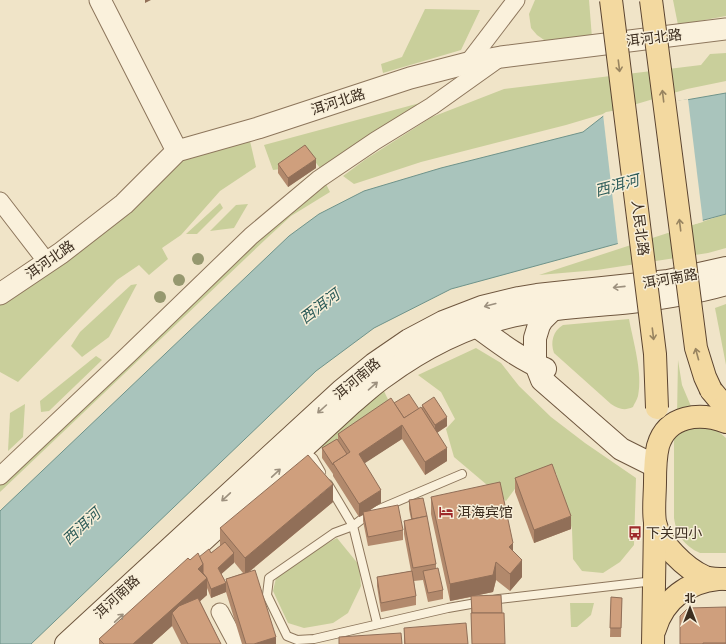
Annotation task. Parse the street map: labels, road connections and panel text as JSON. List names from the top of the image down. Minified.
{"streets":{"main road":["人民北路","洱河南路"],"street":["洱河北路"]},"water":["西洱河"],"places":{"hotel":["洱海宾馆"],"bus stop":["下关四小"]},"north":"top"}
